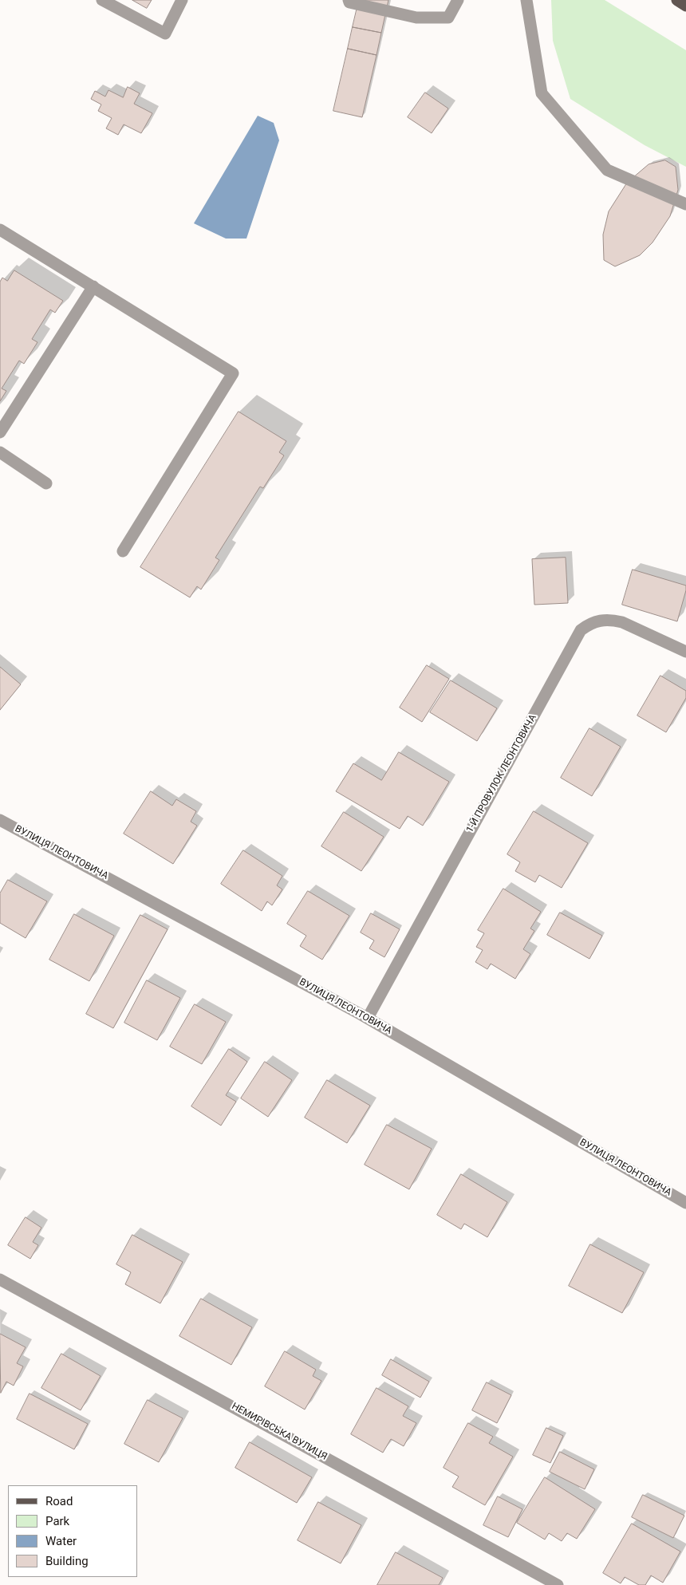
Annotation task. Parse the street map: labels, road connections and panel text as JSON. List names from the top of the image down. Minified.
{"streets":{"street":["1-Й ПРОВУЛОК ЛЕОНТОВИЧА","ВУЛИЦЯ ЛЕОНТОВИЧА","НЕМИРІВСЬКА ВУЛИЦЯ"]},"crossings":[["1-Й ПРОВУЛОК ЛЕОНТОВИЧА","ВУЛИЦЯ ЛЕОНТОВИЧА"]],"legend":["Road","Park","Water","Building"]}
